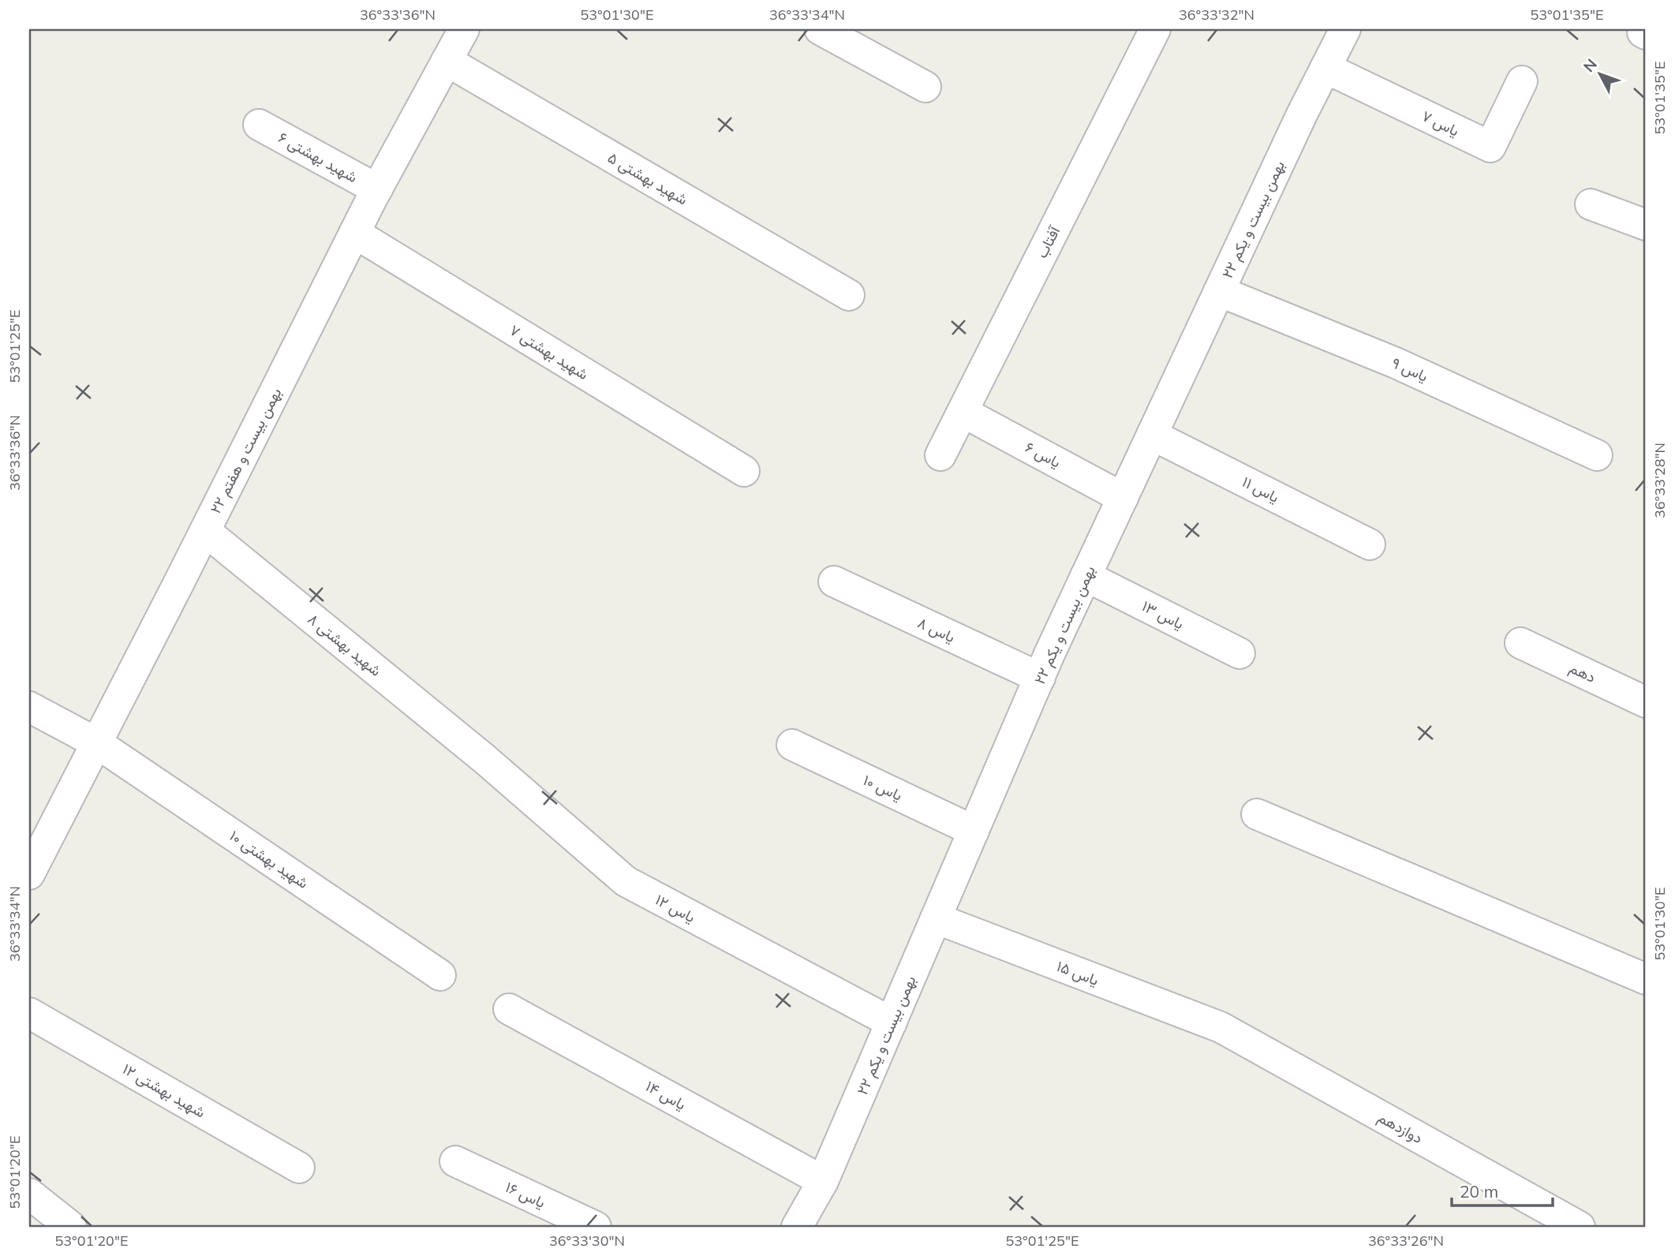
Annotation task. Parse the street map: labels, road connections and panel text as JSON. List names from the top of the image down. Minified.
{"streets":{"street":["یاس ۷","شهید بهشتی ۶","شهید بهشتی ۵","۲۲ بهمن بیست و یکم","آفتاب","شهید بهشتی ۷","یاس ۹","۲۲ بهمن بیست و هفتم","یاس ۶","یاس ۱۱","یاس ۱۳","یاس ۸","شهید بهشتی ۸","دهم","یاس ۱۰","شهید بهشتی ۱۰","یاس ۱۲","یاس ۱۵","شهید بهشتی ۱۲","یاس ۱۴","دوازدهم","یاس ۱۶"]},"crossings":[["یاس ۷","۲۲ بهمن بیست و یکم"],["شهید بهشتی ۶","۲۲ بهمن بیست و هفتم"],["شهید بهشتی ۵","۲۲ بهمن بیست و هفتم"],["۲۲ بهمن بیست و یکم","یاس ۹"],["۲۲ بهمن بیست و یکم","یاس ۶"],["۲۲ بهمن بیست و یکم","یاس ۱۱"],["۲۲ بهمن بیست و یکم","یاس ۱۳"],["۲۲ بهمن بیست و یکم","یاس ۸"],["۲۲ بهمن بیست و یکم","یاس ۱۰"],["۲۲ بهمن بیست و یکم","یاس ۱۲"],["۲۲ بهمن بیست و یکم","یاس ۱۵"],["۲۲ بهمن بیست و یکم","یاس ۱۴"],["آفتاب","یاس ۶"],["شهید بهشتی ۷","۲۲ بهمن بیست و هفتم"],["۲۲ بهمن بیست و هفتم","شهید بهشتی ۸"],["۲۲ بهمن بیست و هفتم","شهید بهشتی ۱۰"],["شهید بهشتی ۸","یاس ۱۲"],["یاس ۱۵","دوازدهم"]],"scale_bar":"20 m","north":"top left","coordinates":["36°33'36\"N","53°01'30\"E","36°33'34\"N","36°33'32\"N","53°01'35\"E","53°01'25\"E","36°33'28\"N","53°01'20\"E","36°33'30\"N","36°33'26\"N"]}
